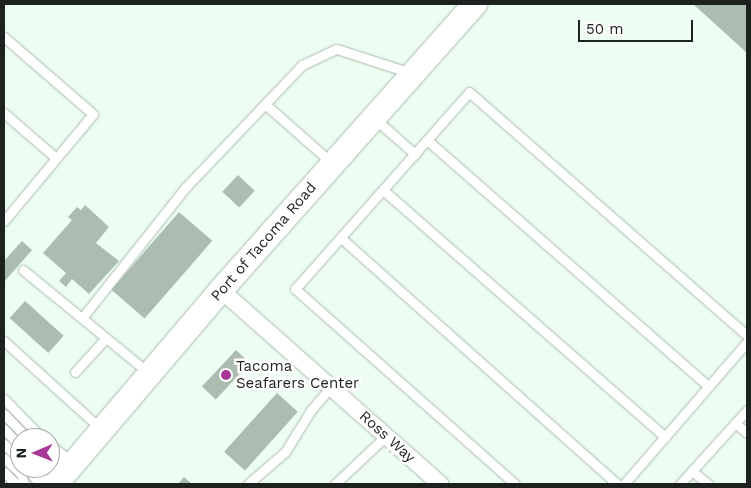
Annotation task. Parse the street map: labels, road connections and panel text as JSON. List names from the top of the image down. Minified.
{"streets":{"main road":["Port of Tacoma Road"],"street":["Ross Way"]},"crossings":[["Port of Tacoma Road","Ross Way"]],"places":["Tacoma Seafarers Center"],"scale_bar":"50 m","north":"left"}
